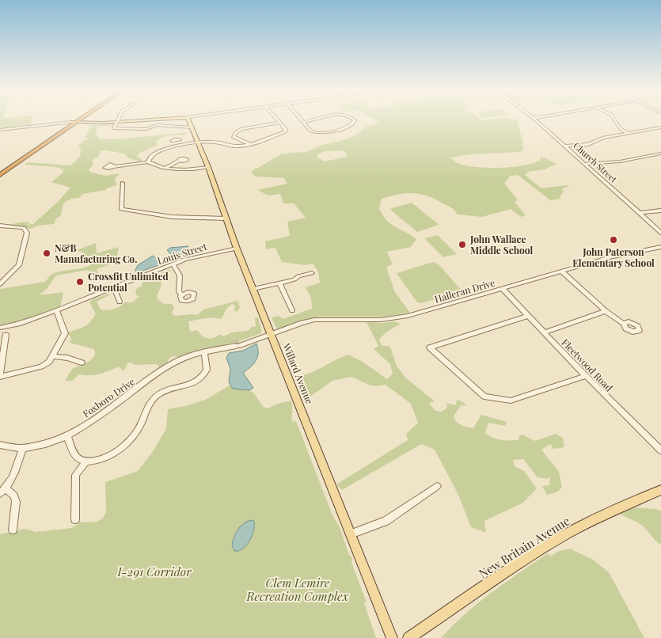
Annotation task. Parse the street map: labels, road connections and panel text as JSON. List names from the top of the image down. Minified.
{"streets":{"main road":["Willard Avenue","New Britain Avenue"],"street":["Church Street","Louis Street","Halleran Drive","Fleetwood Road","Foxboro Drive"]},"crossings":[["Louis Street","Willard Avenue"],["Halleran Drive","Fleetwood Road"],["Halleran Drive","Willard Avenue"],["Halleran Drive","Foxboro Drive"],["Willard Avenue","Foxboro Drive"]],"parks":["I-291 Corridor","Clem Lemire Recreation Complex"],"places":["John Paterson Elementary School","John Wallace Middle School","N&B Manufacturing Co.","Crossfit Unlimited Potential"]}
